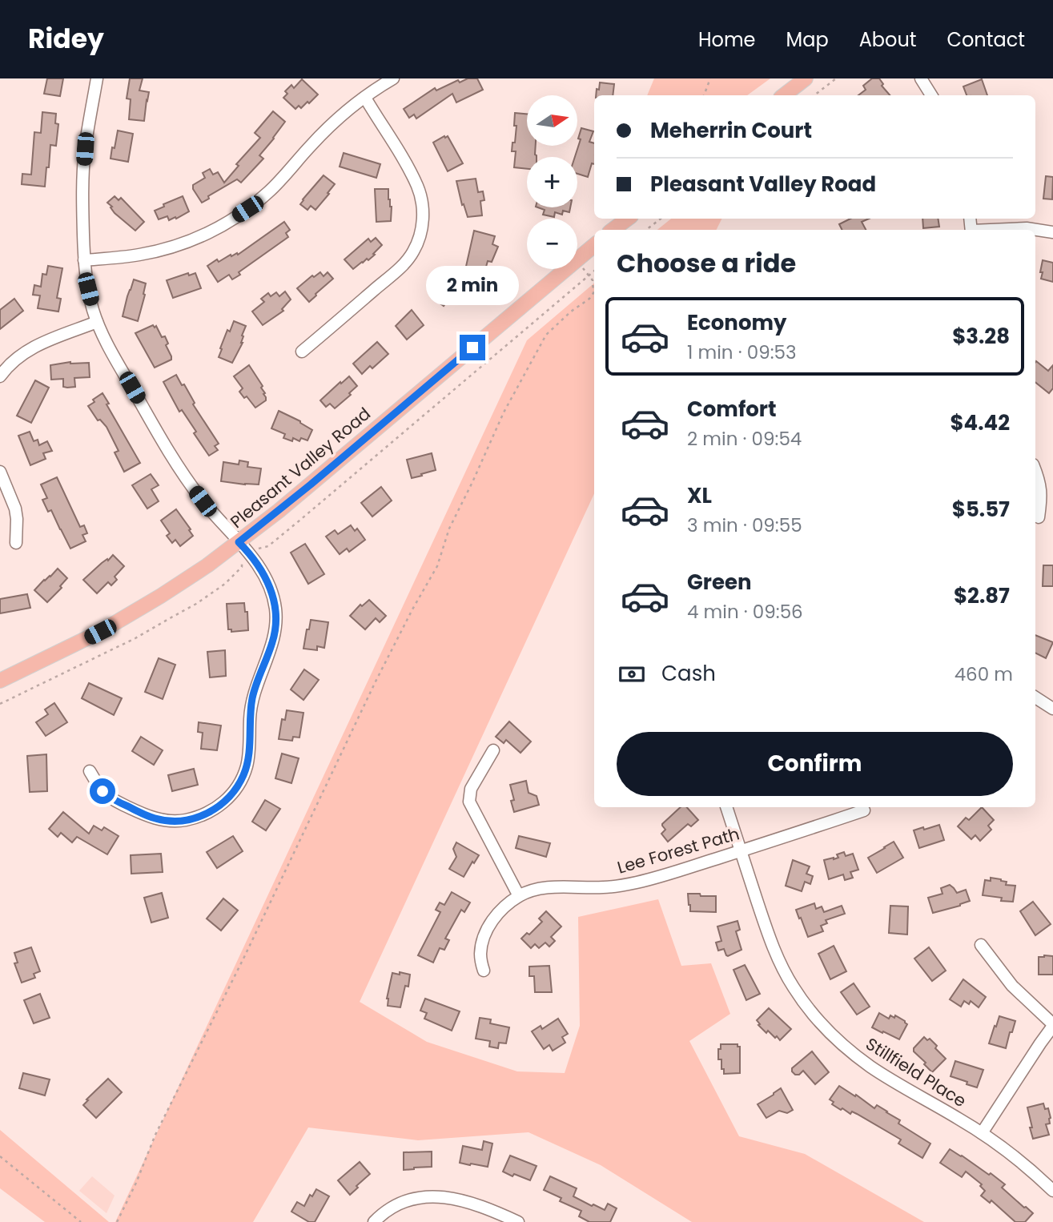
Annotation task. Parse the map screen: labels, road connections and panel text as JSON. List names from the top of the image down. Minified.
{"streets":{"main road":["Pleasant Valley Road"],"street":["Lee Forest Path","Stillfield Place"]},"crossings":[["Lee Forest Path","Stillfield Place"]],"north":"right","page":{"header":"Ridey","nav":["Home","Map","About","Contact"],"map_buttons":["+","−"],"banner":["Meherrin Court","Pleasant Valley Road"],"heading":"Choose a ride","bubble":"2 min","list":[{"name":"Economy","note":"1 min · 09:53","value":"$3.28"},{"name":"Comfort","note":"2 min · 09:54","value":"$4.42"},{"name":"XL","note":"3 min · 09:55","value":"$5.57"},{"name":"Green","note":"4 min · 09:56","value":"$2.87"}],"pay":["Cash","460 m"],"buttons":"Confirm"}}
